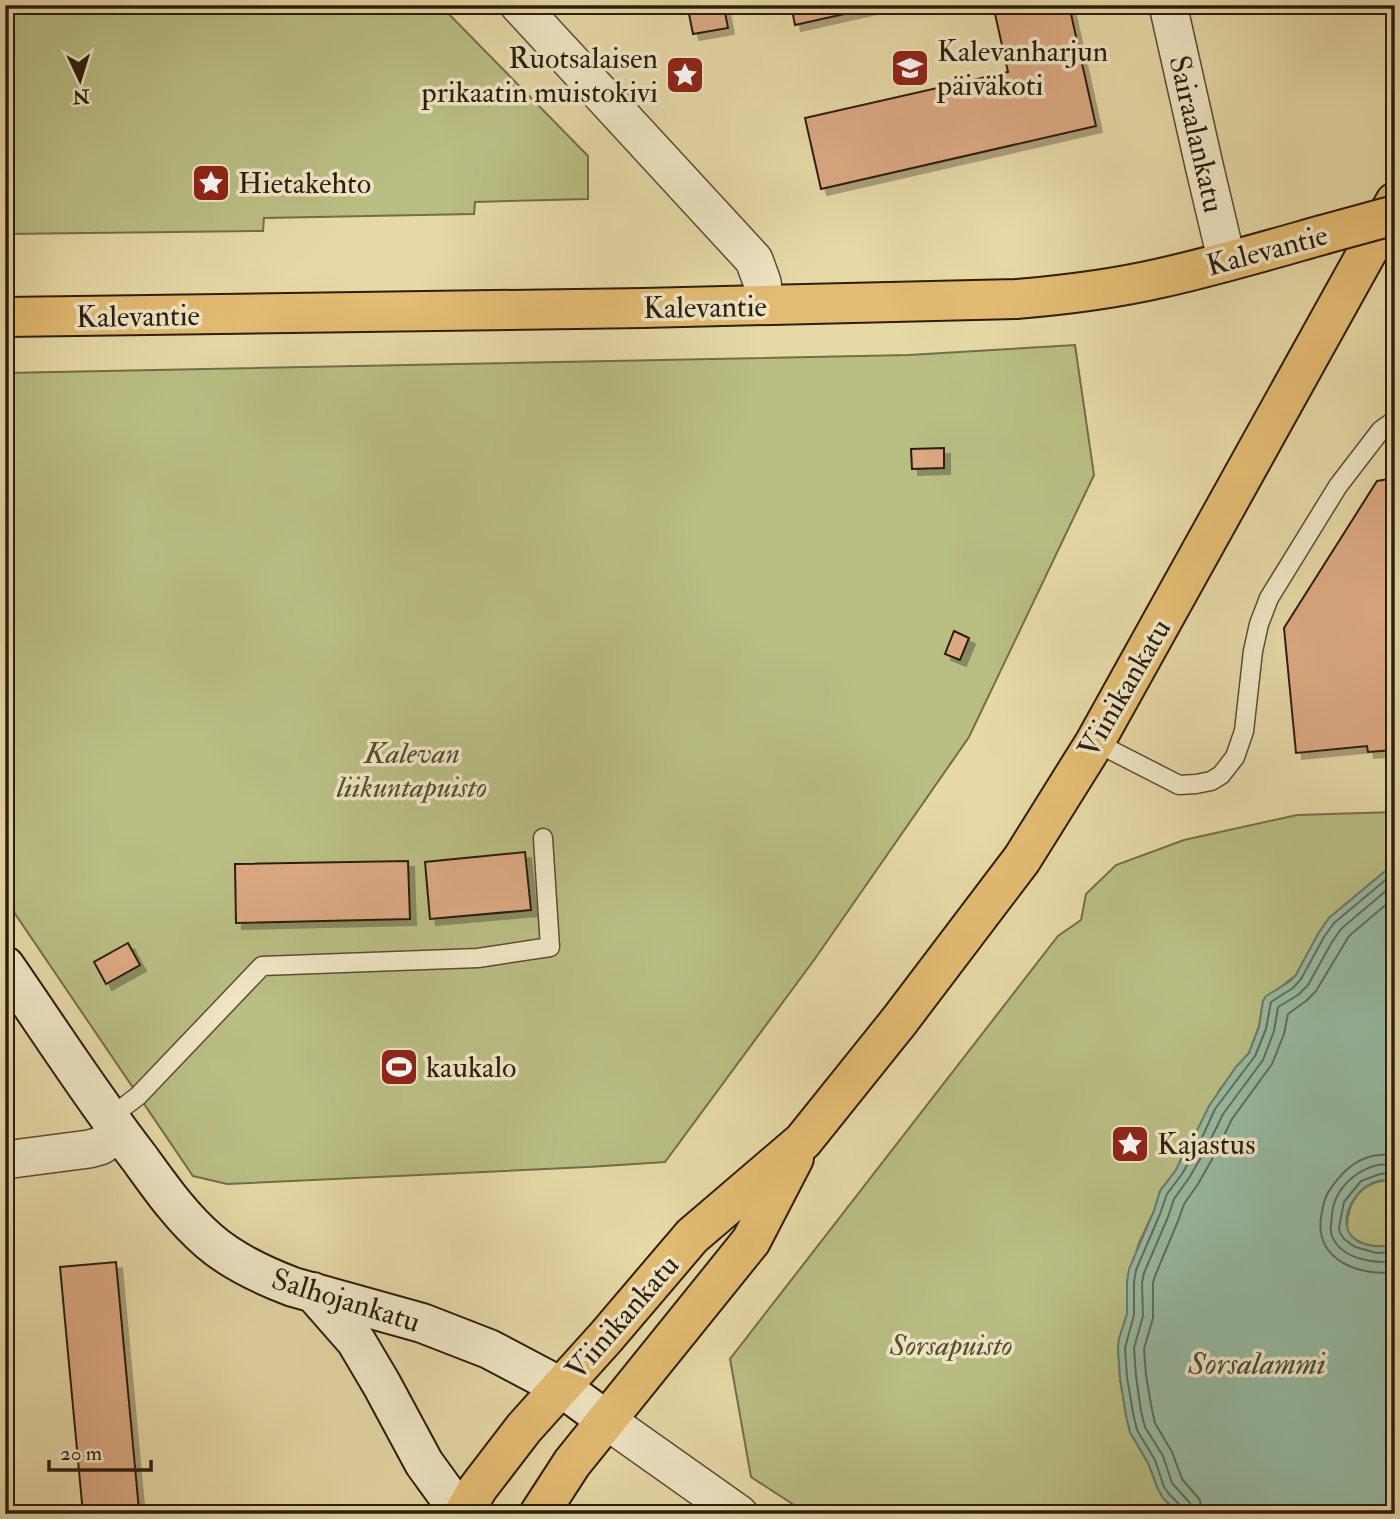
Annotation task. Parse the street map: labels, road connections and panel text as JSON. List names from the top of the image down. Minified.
{"streets":{"main road":["Kalevantie","Viinikankatu"],"street":["Sairaalankatu","Salhojankatu"]},"crossings":[["Sairaalankatu","Kalevantie"],["Viinikankatu","Salhojankatu"]],"water":["Sorsalammi"],"parks":["Kalevan liikuntapuisto","Sorsapuisto"],"places":{"school or university":["Kalevanharjun päiväkoti"],"place":["Ruotsalaisen prikaatin muistokivi","Hietakehto","Kajastus"],"sports":["kaukalo"]},"scale_bar":"20 m","north":"bottom"}
